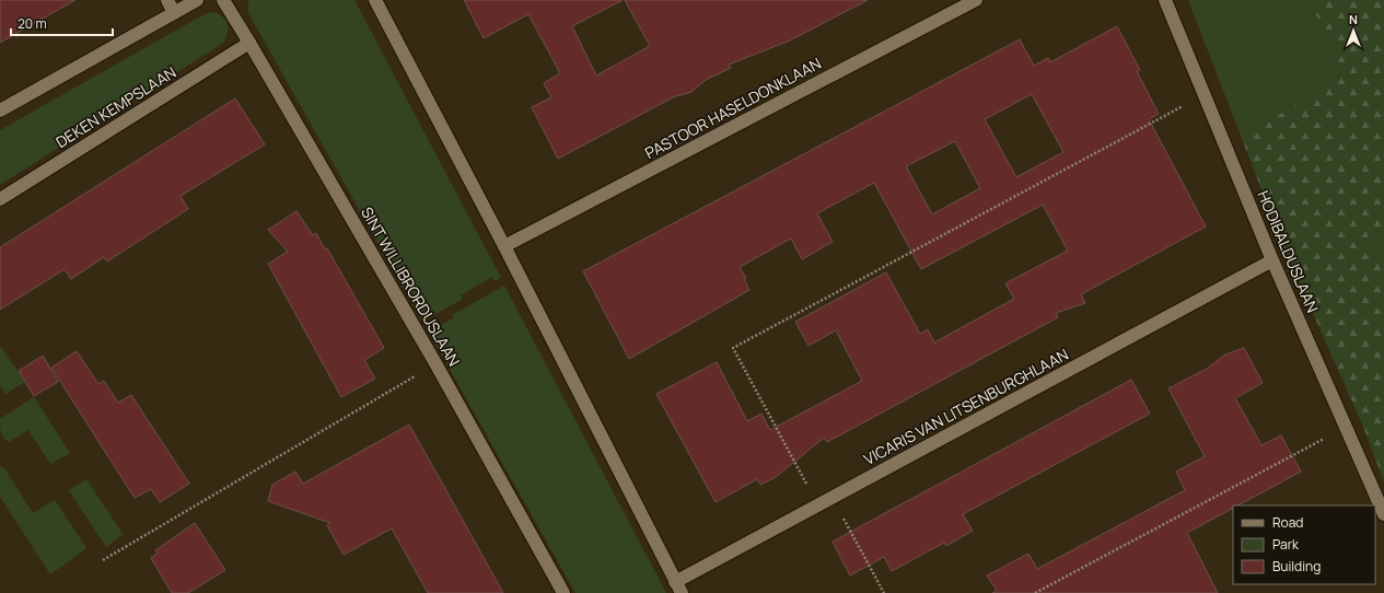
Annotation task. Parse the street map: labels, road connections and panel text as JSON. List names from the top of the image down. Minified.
{"streets":{"street":["DEKEN KEMPSLAAN","PASTOOR HASELDONKLAAN","HODIBALDUSLAAN","SINT WILLIBRORDUSLAAN","VICARIS VAN LITSENBURGHLAAN"]},"crossings":[["DEKEN KEMPSLAAN","SINT WILLIBRORDUSLAAN"],["HODIBALDUSLAAN","VICARIS VAN LITSENBURGHLAAN"]],"legend":["Road","Park","Building"],"scale_bar":"20 m","north":"top"}
